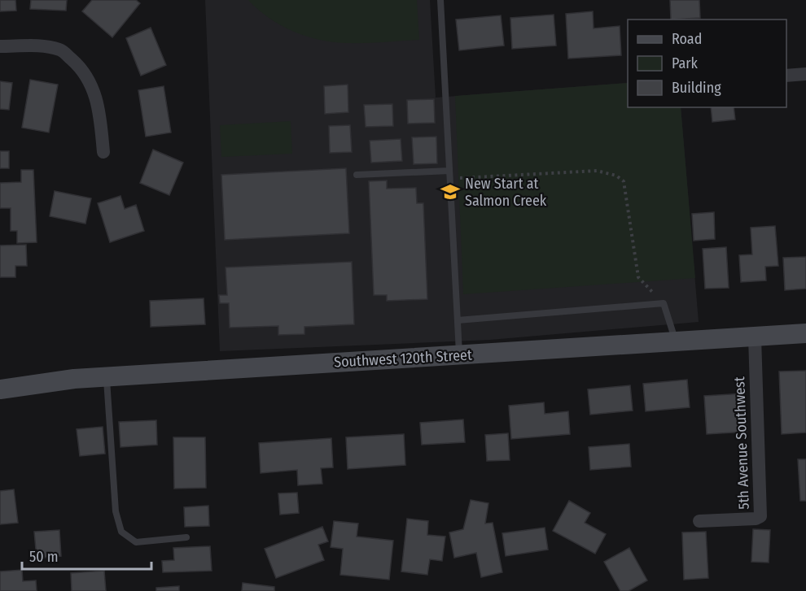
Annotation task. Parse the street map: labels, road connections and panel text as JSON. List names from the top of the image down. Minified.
{"streets":{"street":["Southwest 120th Street","5th Avenue Southwest"]},"crossings":[["Southwest 120th Street","5th Avenue Southwest"]],"places":{"school or university":["New Start at Salmon Creek"]},"legend":["Road","Park","Building"],"scale_bar":"50 m"}
